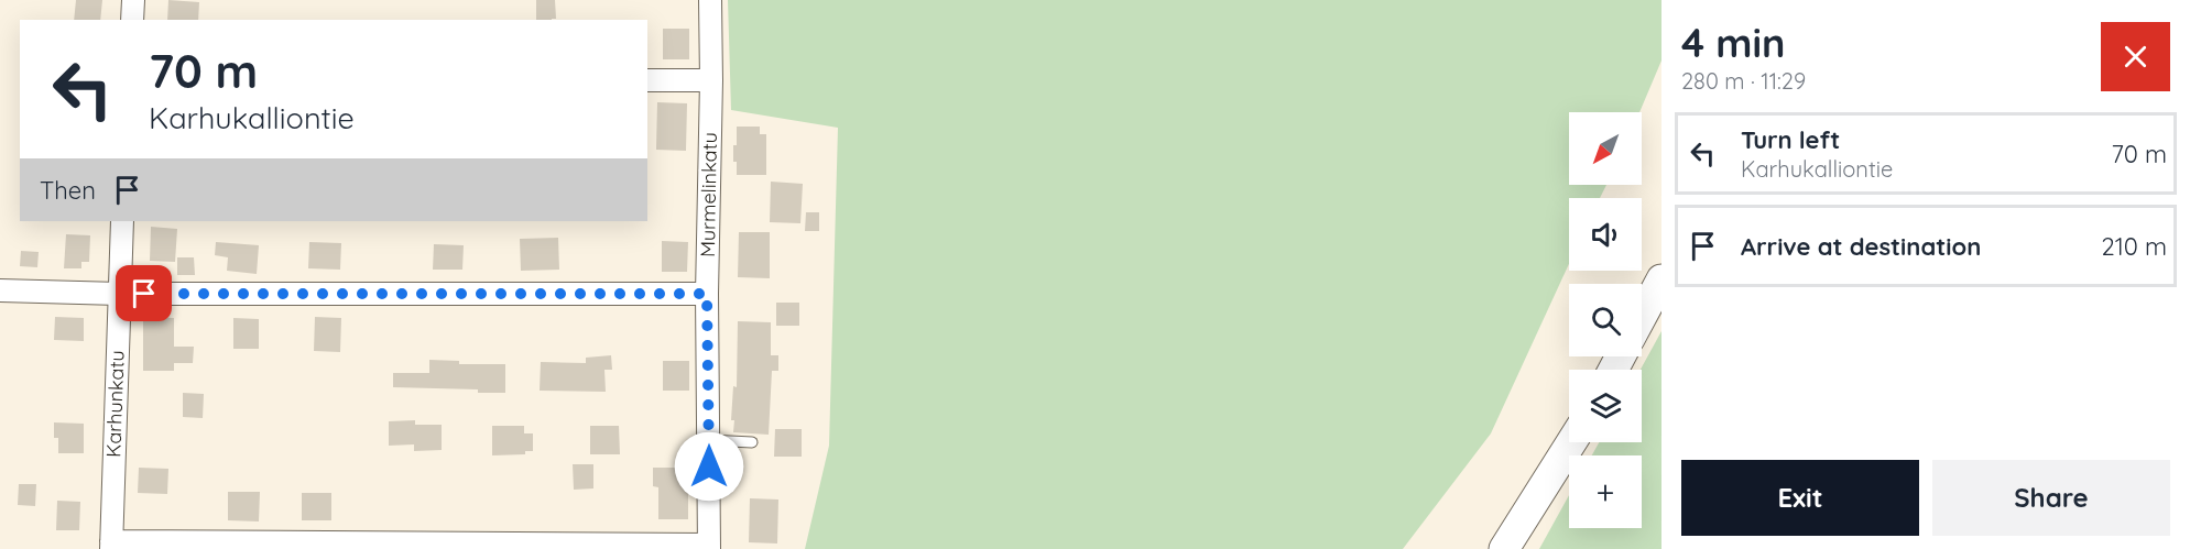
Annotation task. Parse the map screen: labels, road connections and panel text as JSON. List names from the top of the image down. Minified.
{"streets":{"street":["Murmelinkatu","Karhunkatu"]},"north":"bottom left","page":{"heading":["4 min","280 m · 11:29"],"turn":["70 m","Karhukalliontie"],"map_buttons":"+","list":[{"name":"Turn left","note":"Karhukalliontie","value":"70 m"},{"name":"Arrive at destination","value":"210 m"}],"then":"Then","buttons":["Exit","Share"]}}
